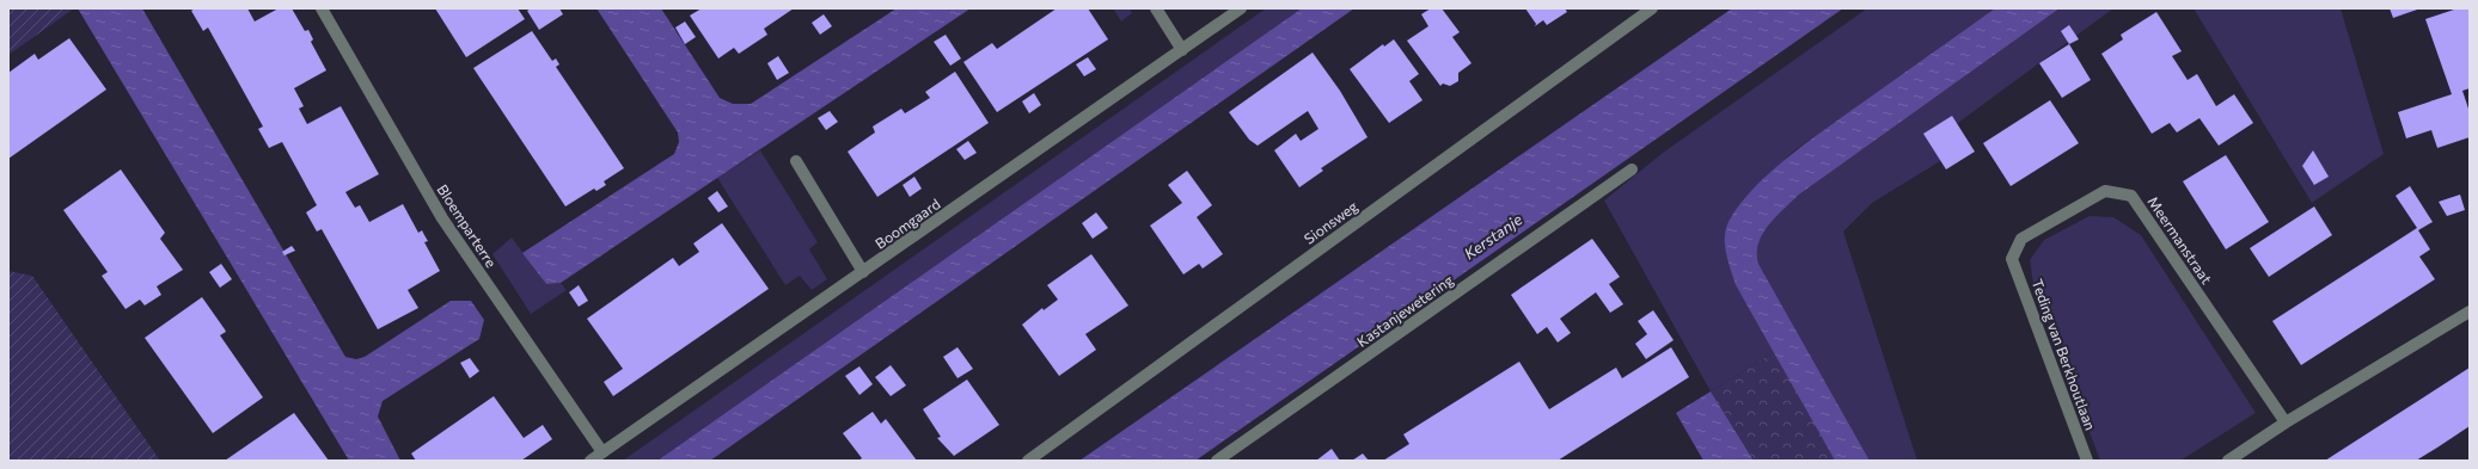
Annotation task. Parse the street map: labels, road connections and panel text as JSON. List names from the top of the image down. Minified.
{"streets":{"street":["Sionsweg","Boomgaard","Bloemparterre","Meermanstraat","Kastanjewetering","Teding van Berkhoutlaan"]},"crossings":[["Boomgaard","Bloemparterre"],["Meermanstraat","Teding van Berkhoutlaan"]],"water":["Kerstanje"]}
